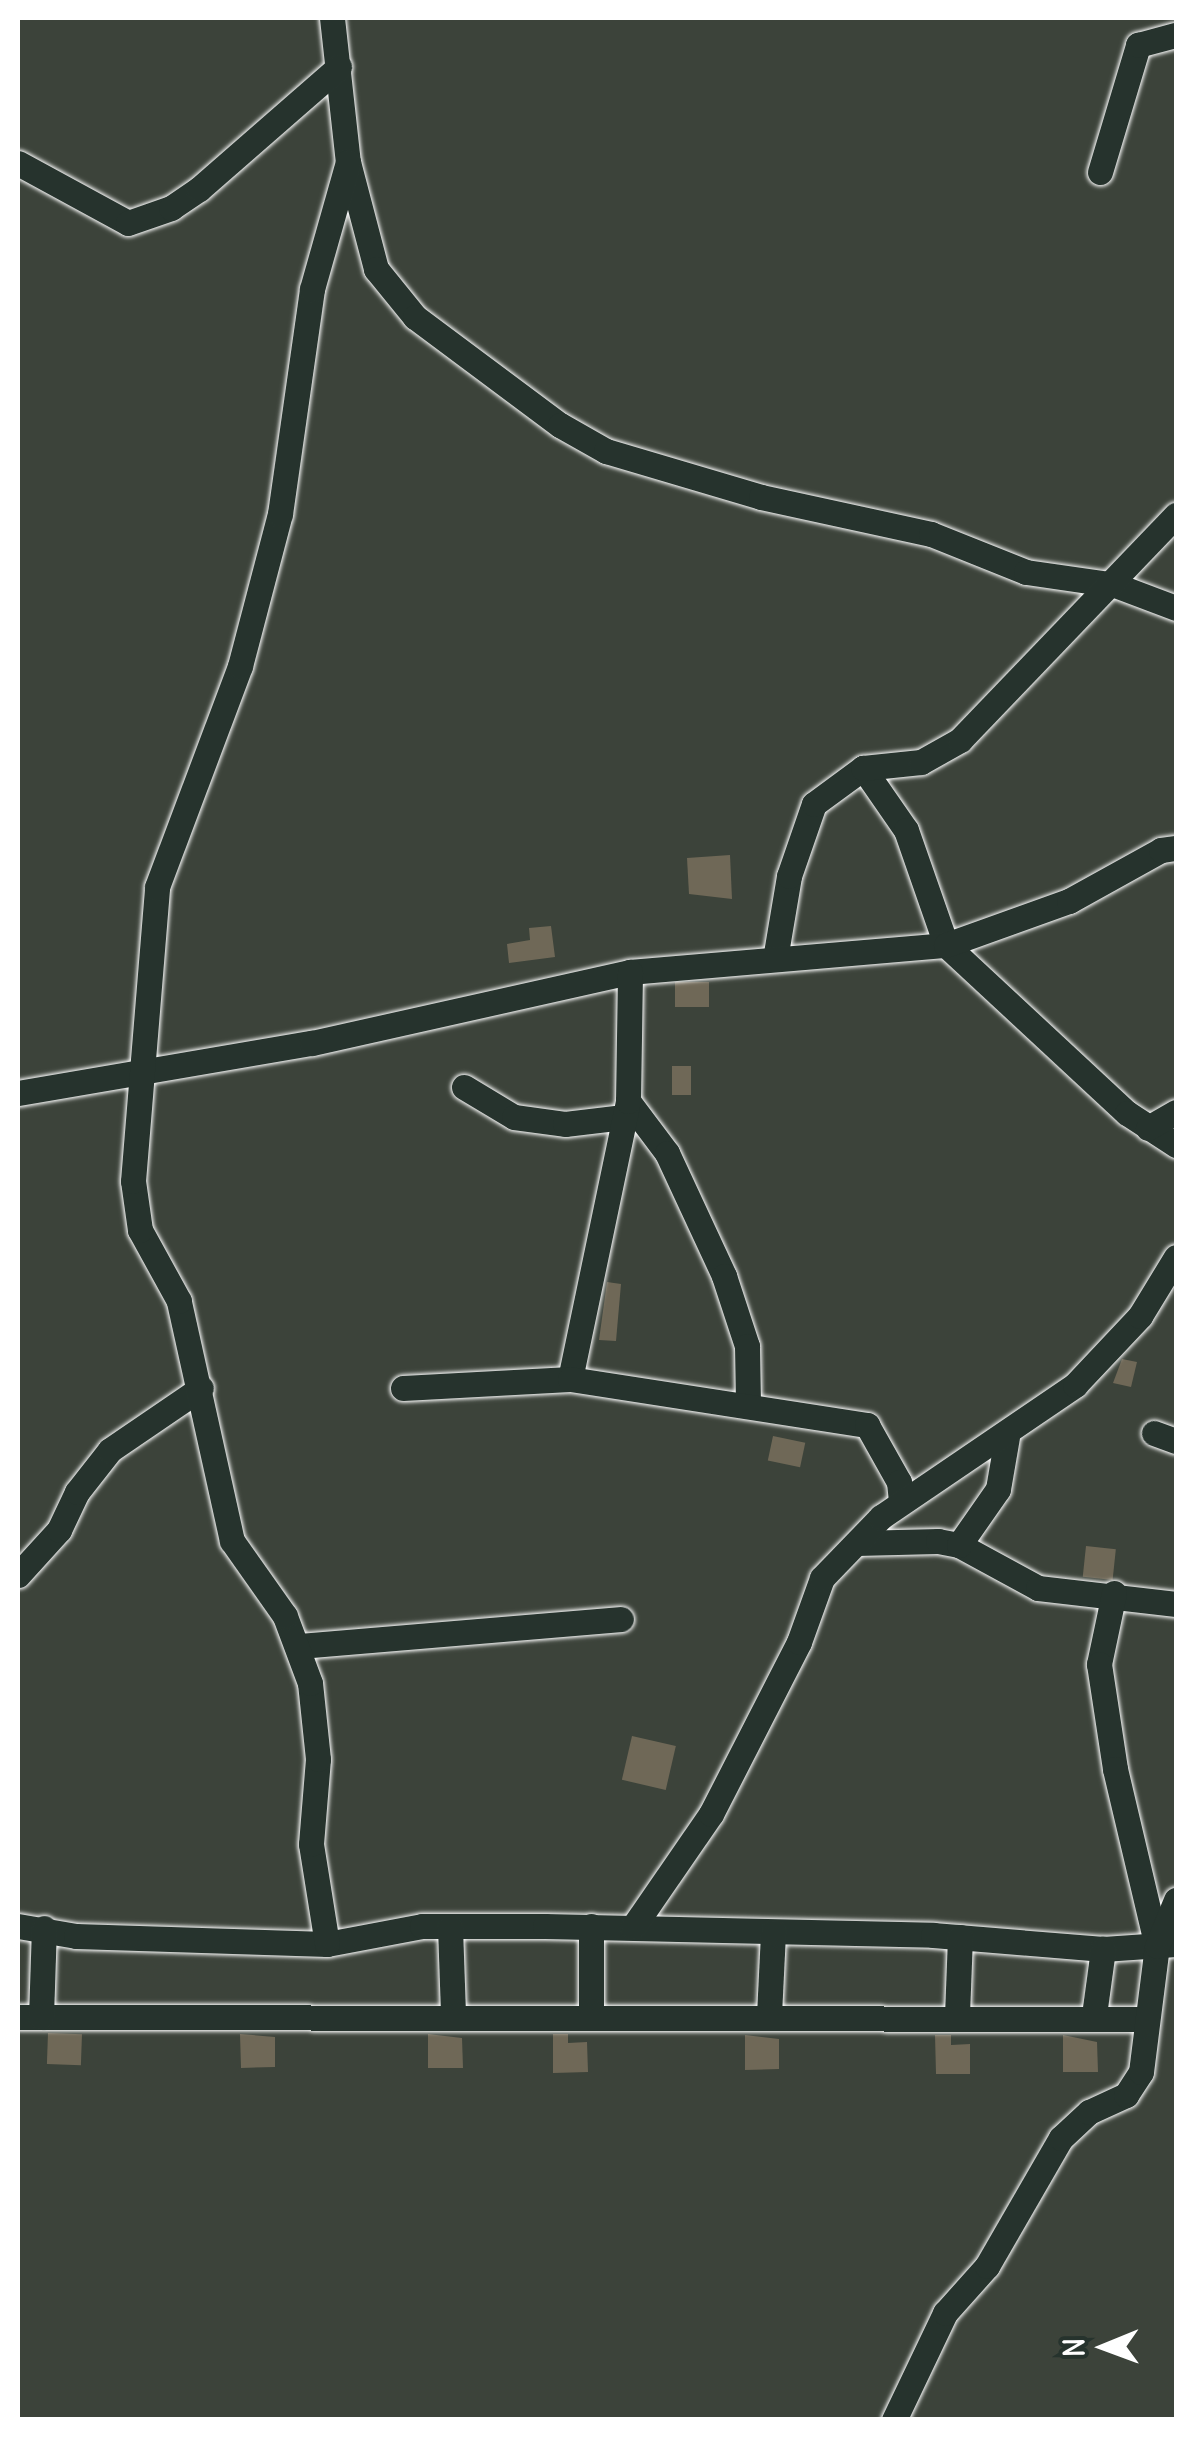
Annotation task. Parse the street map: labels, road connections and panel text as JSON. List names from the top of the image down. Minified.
{"north":"left"}
